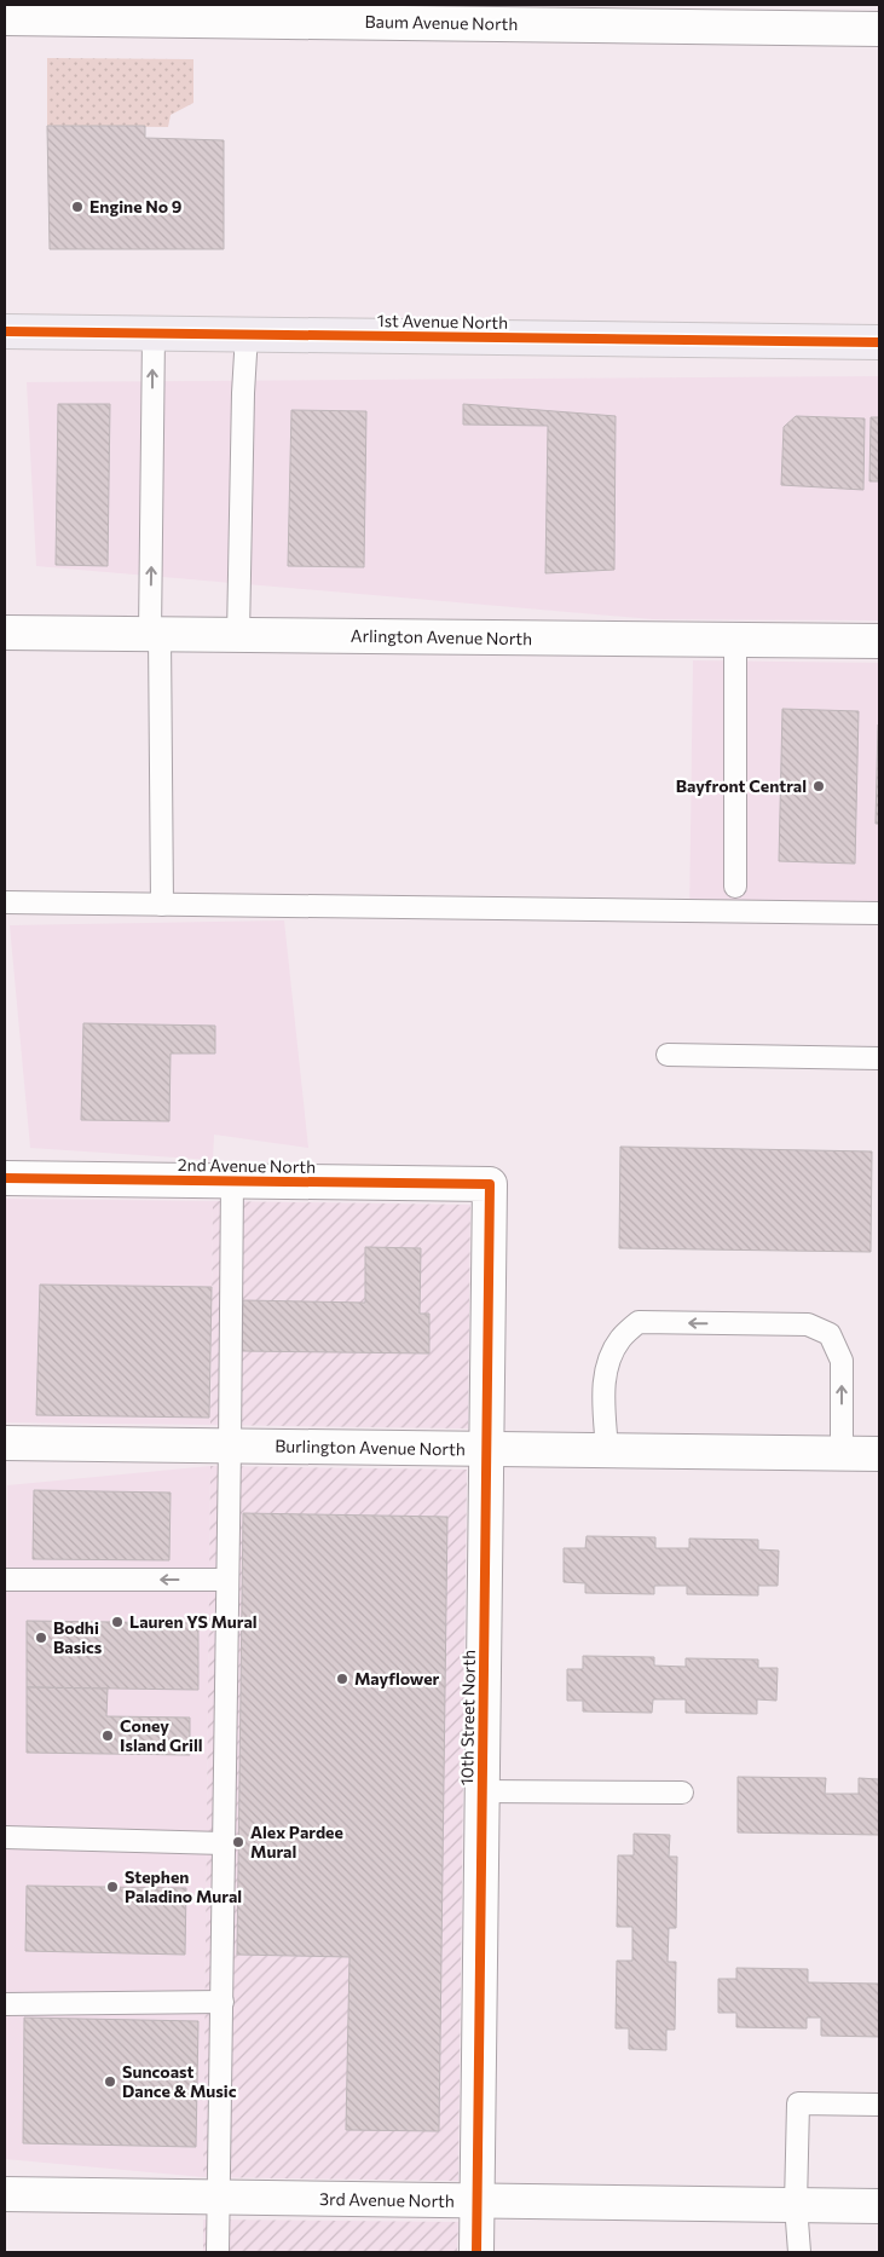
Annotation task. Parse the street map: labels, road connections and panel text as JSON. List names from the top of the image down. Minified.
{"streets":{"main road":["1st Avenue North"],"street":["Baum Avenue North","Arlington Avenue North","2nd Avenue North","Burlington Avenue North","10th Street North","3rd Avenue North"]},"crossings":[["2nd Avenue North","10th Street North"],["Burlington Avenue North","10th Street North"],["10th Street North","3rd Avenue North"]],"places":["Engine No 9","Bayfront Central","Lauren YS Mural","Bodhi Basics","Mayflower","Coney Island Grill","Alex Pardee Mural","Stephen Paladino Mural","Suncoast Dance & Music"]}
